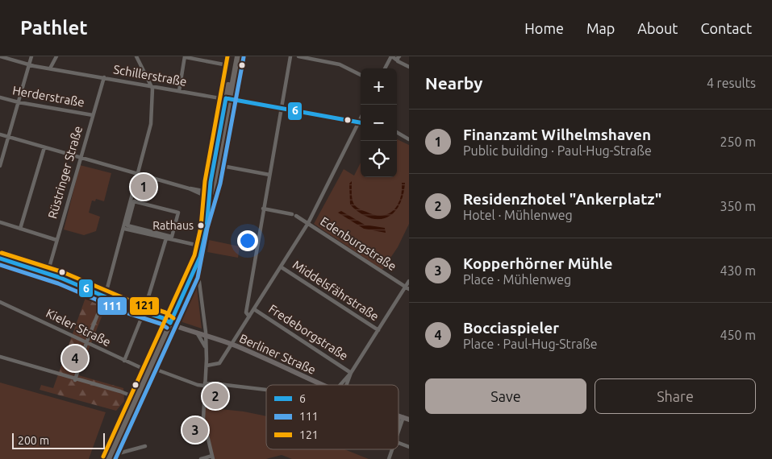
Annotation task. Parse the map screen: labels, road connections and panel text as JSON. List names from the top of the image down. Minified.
{"streets":{"main road":["Berliner Straße"],"street":["Schillerstraße","Herderstraße","Rüstringer Straße","Edenburgstraße","Middelsfährstraße","Kieler Straße","Fredeborgstraße"]},"crossings":[["Schillerstraße","Rüstringer Straße"],["Herderstraße","Rüstringer Straße"],["Rüstringer Straße","Berliner Straße"]],"places":["Rathaus"],"lines":["transit line 121","transit line 111","transit line 6"],"legend":["6","111","121"],"scale_bar":"200 m","page":{"header":"Pathlet","nav":["Home","Map","About","Contact"],"heading":["Nearby","4 results"],"map_buttons":["+","−"],"list":[{"mark":"1","name":"Finanzamt Wilhelmshaven","note":"Public building · Paul-Hug-Straße","value":"250 m"},{"mark":"2","name":"Residenzhotel \"Ankerplatz\"","note":"Hotel · Mühlenweg","value":"350 m"},{"mark":"3","name":"Kopperhörner Mühle","note":"Place · Mühlenweg","value":"430 m"},{"mark":"4","name":"Bocciaspieler","note":"Place · Paul-Hug-Straße","value":"450 m"}],"pins":["1","4","2","3"],"buttons":["Save","Share"],"scale":"200 m"}}
